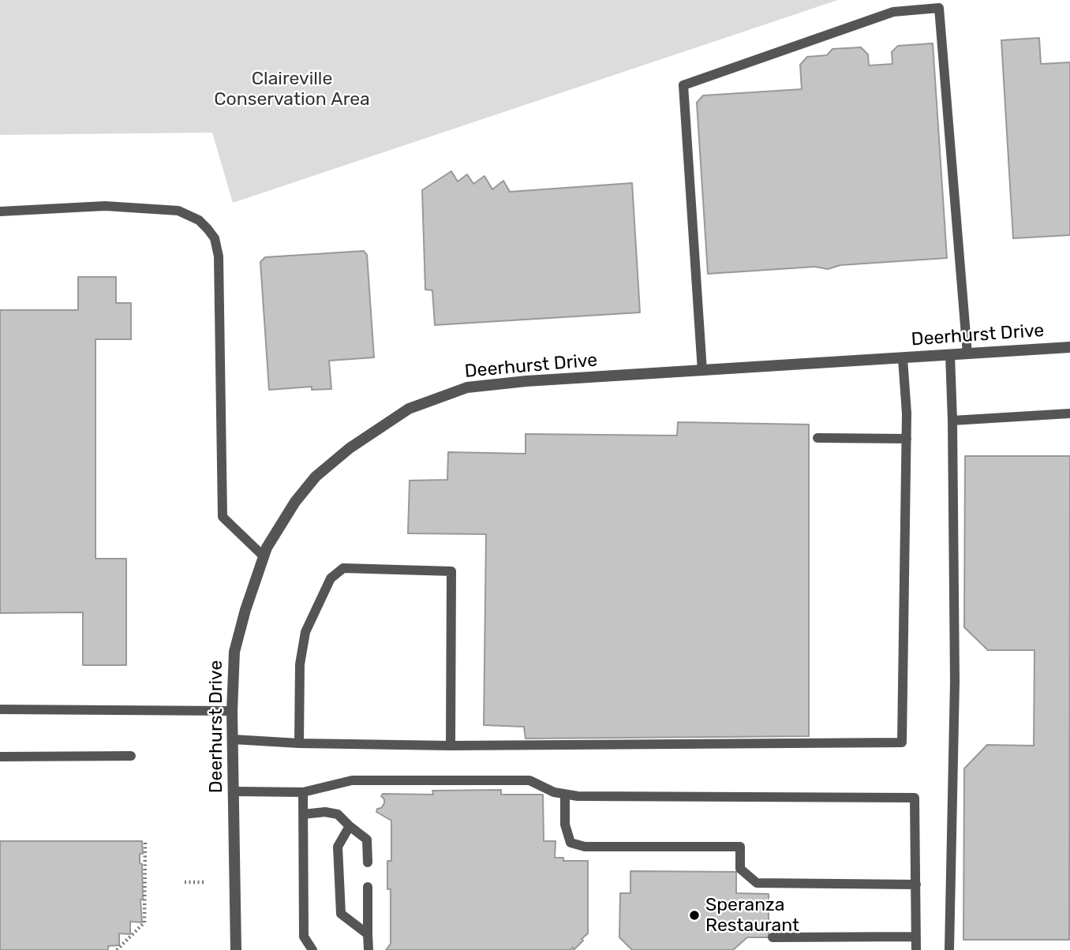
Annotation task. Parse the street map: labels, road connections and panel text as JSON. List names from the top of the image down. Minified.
{"streets":{"street":["Deerhurst Drive"]},"parks":["Claireville Conservation Area"],"places":["Speranza Restaurant"]}
